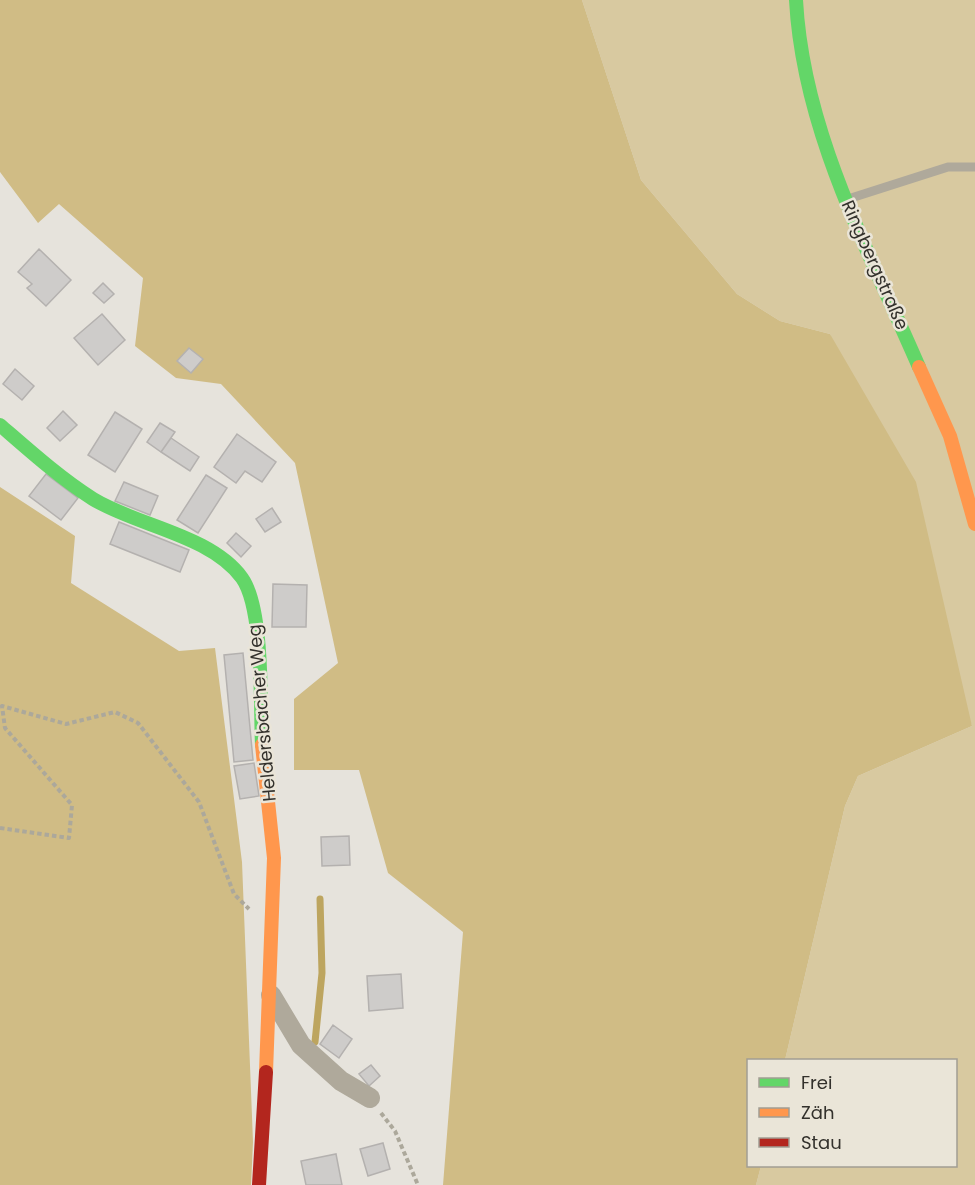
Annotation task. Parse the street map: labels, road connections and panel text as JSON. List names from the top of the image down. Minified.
{"streets":{"street":["Ringbergstraße","Heldersbacher Weg"]},"legend":["Frei","Zäh","Stau"]}
